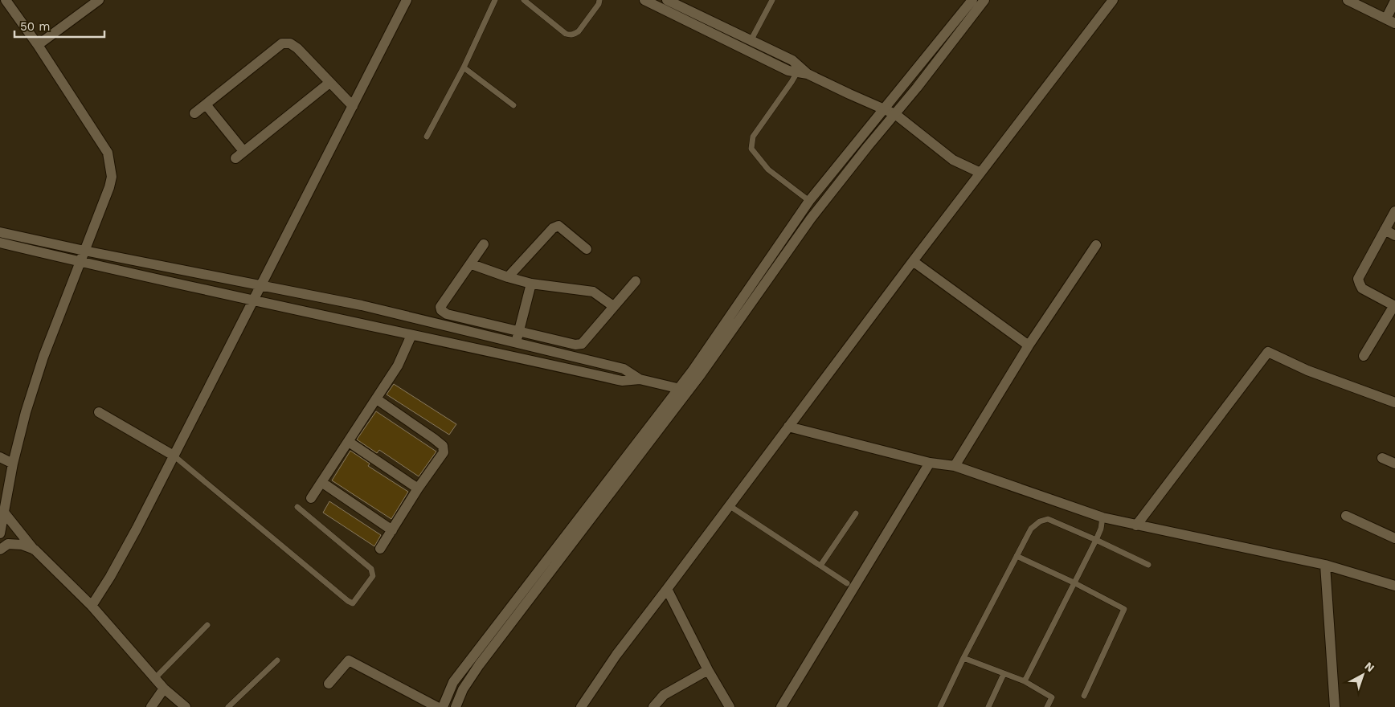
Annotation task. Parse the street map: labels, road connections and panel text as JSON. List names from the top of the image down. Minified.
{"scale_bar":"50 m","north":"top right"}
